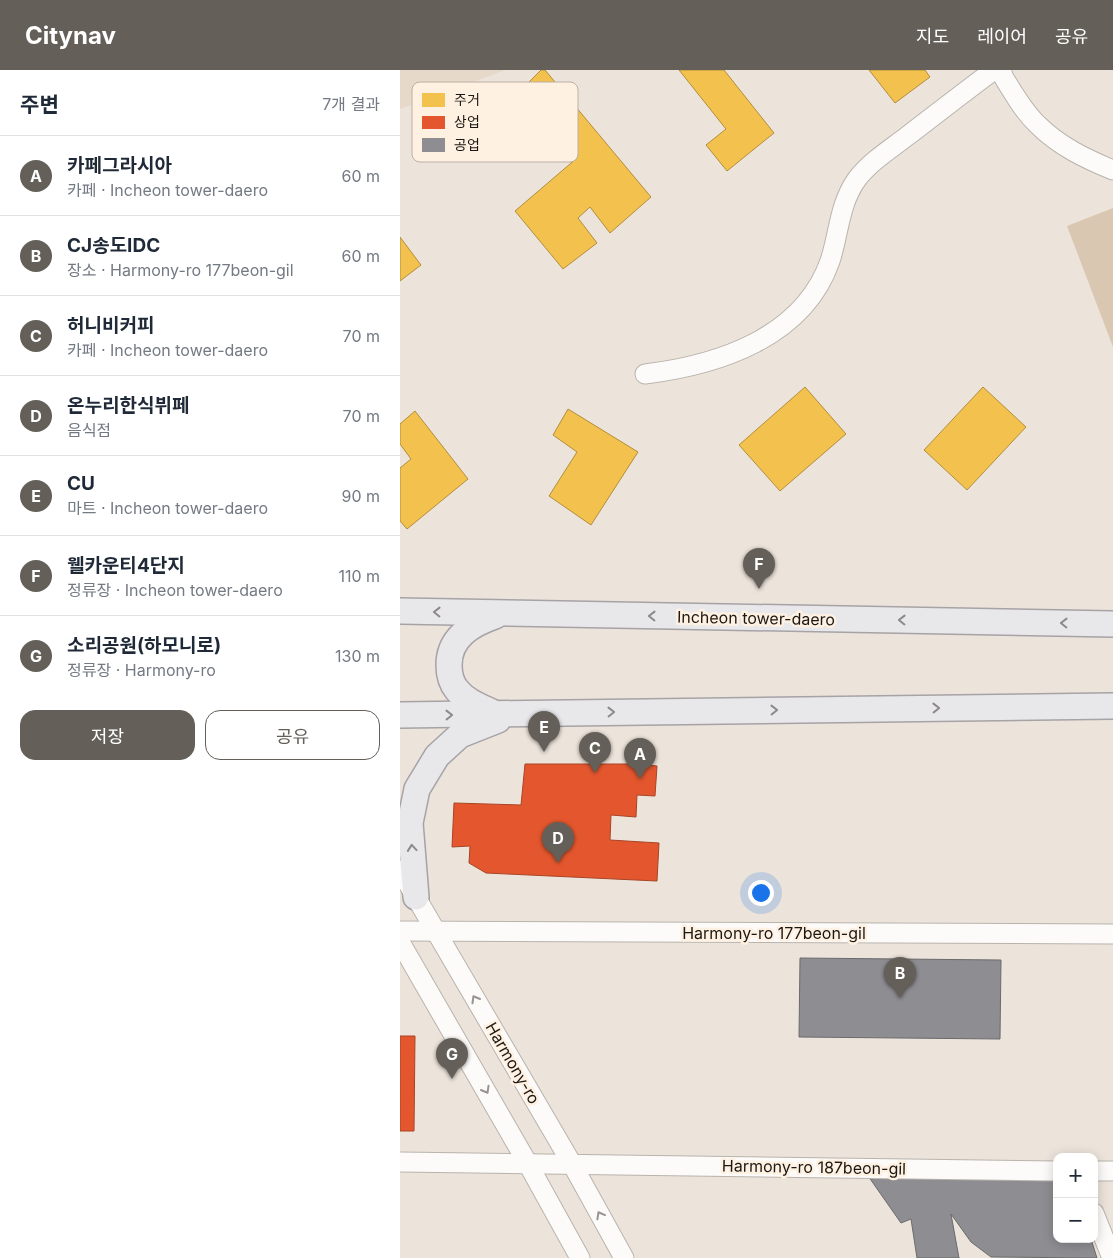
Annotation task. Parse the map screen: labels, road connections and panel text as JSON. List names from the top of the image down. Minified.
{"streets":{"main road":["Incheon tower-daero"],"street":["Harmony-ro 177beon-gil","Harmony-ro","Harmony-ro 187beon-gil"]},"crossings":[["Harmony-ro 177beon-gil","Harmony-ro"],["Harmony-ro","Harmony-ro 187beon-gil"]],"legend":["주거","상업","공업"],"page":{"header":"Citynav","nav":["지도","레이어","공유"],"heading":["주변","7개 결과"],"list":[{"mark":"A","name":"카페그라시아","note":"카페 · Incheon tower-daero","value":"60 m"},{"mark":"B","name":"CJ송도IDC","note":"장소 · Harmony-ro 177beon-gil","value":"60 m"},{"mark":"C","name":"허니비커피","note":"카페 · Incheon tower-daero","value":"70 m"},{"mark":"D","name":"온누리한식뷔페","note":"음식점","value":"70 m"},{"mark":"E","name":"CU","note":"마트 · Incheon tower-daero","value":"90 m"},{"mark":"F","name":"웰카운티4단지","note":"정류장 · Incheon tower-daero","value":"110 m"},{"mark":"G","name":"소리공원(하모니로)","note":"정류장 · Harmony-ro","value":"130 m"}],"pins":["F","E","C","A","D","B","G"],"buttons":["저장","공유"],"map_buttons":["+","−"]}}
